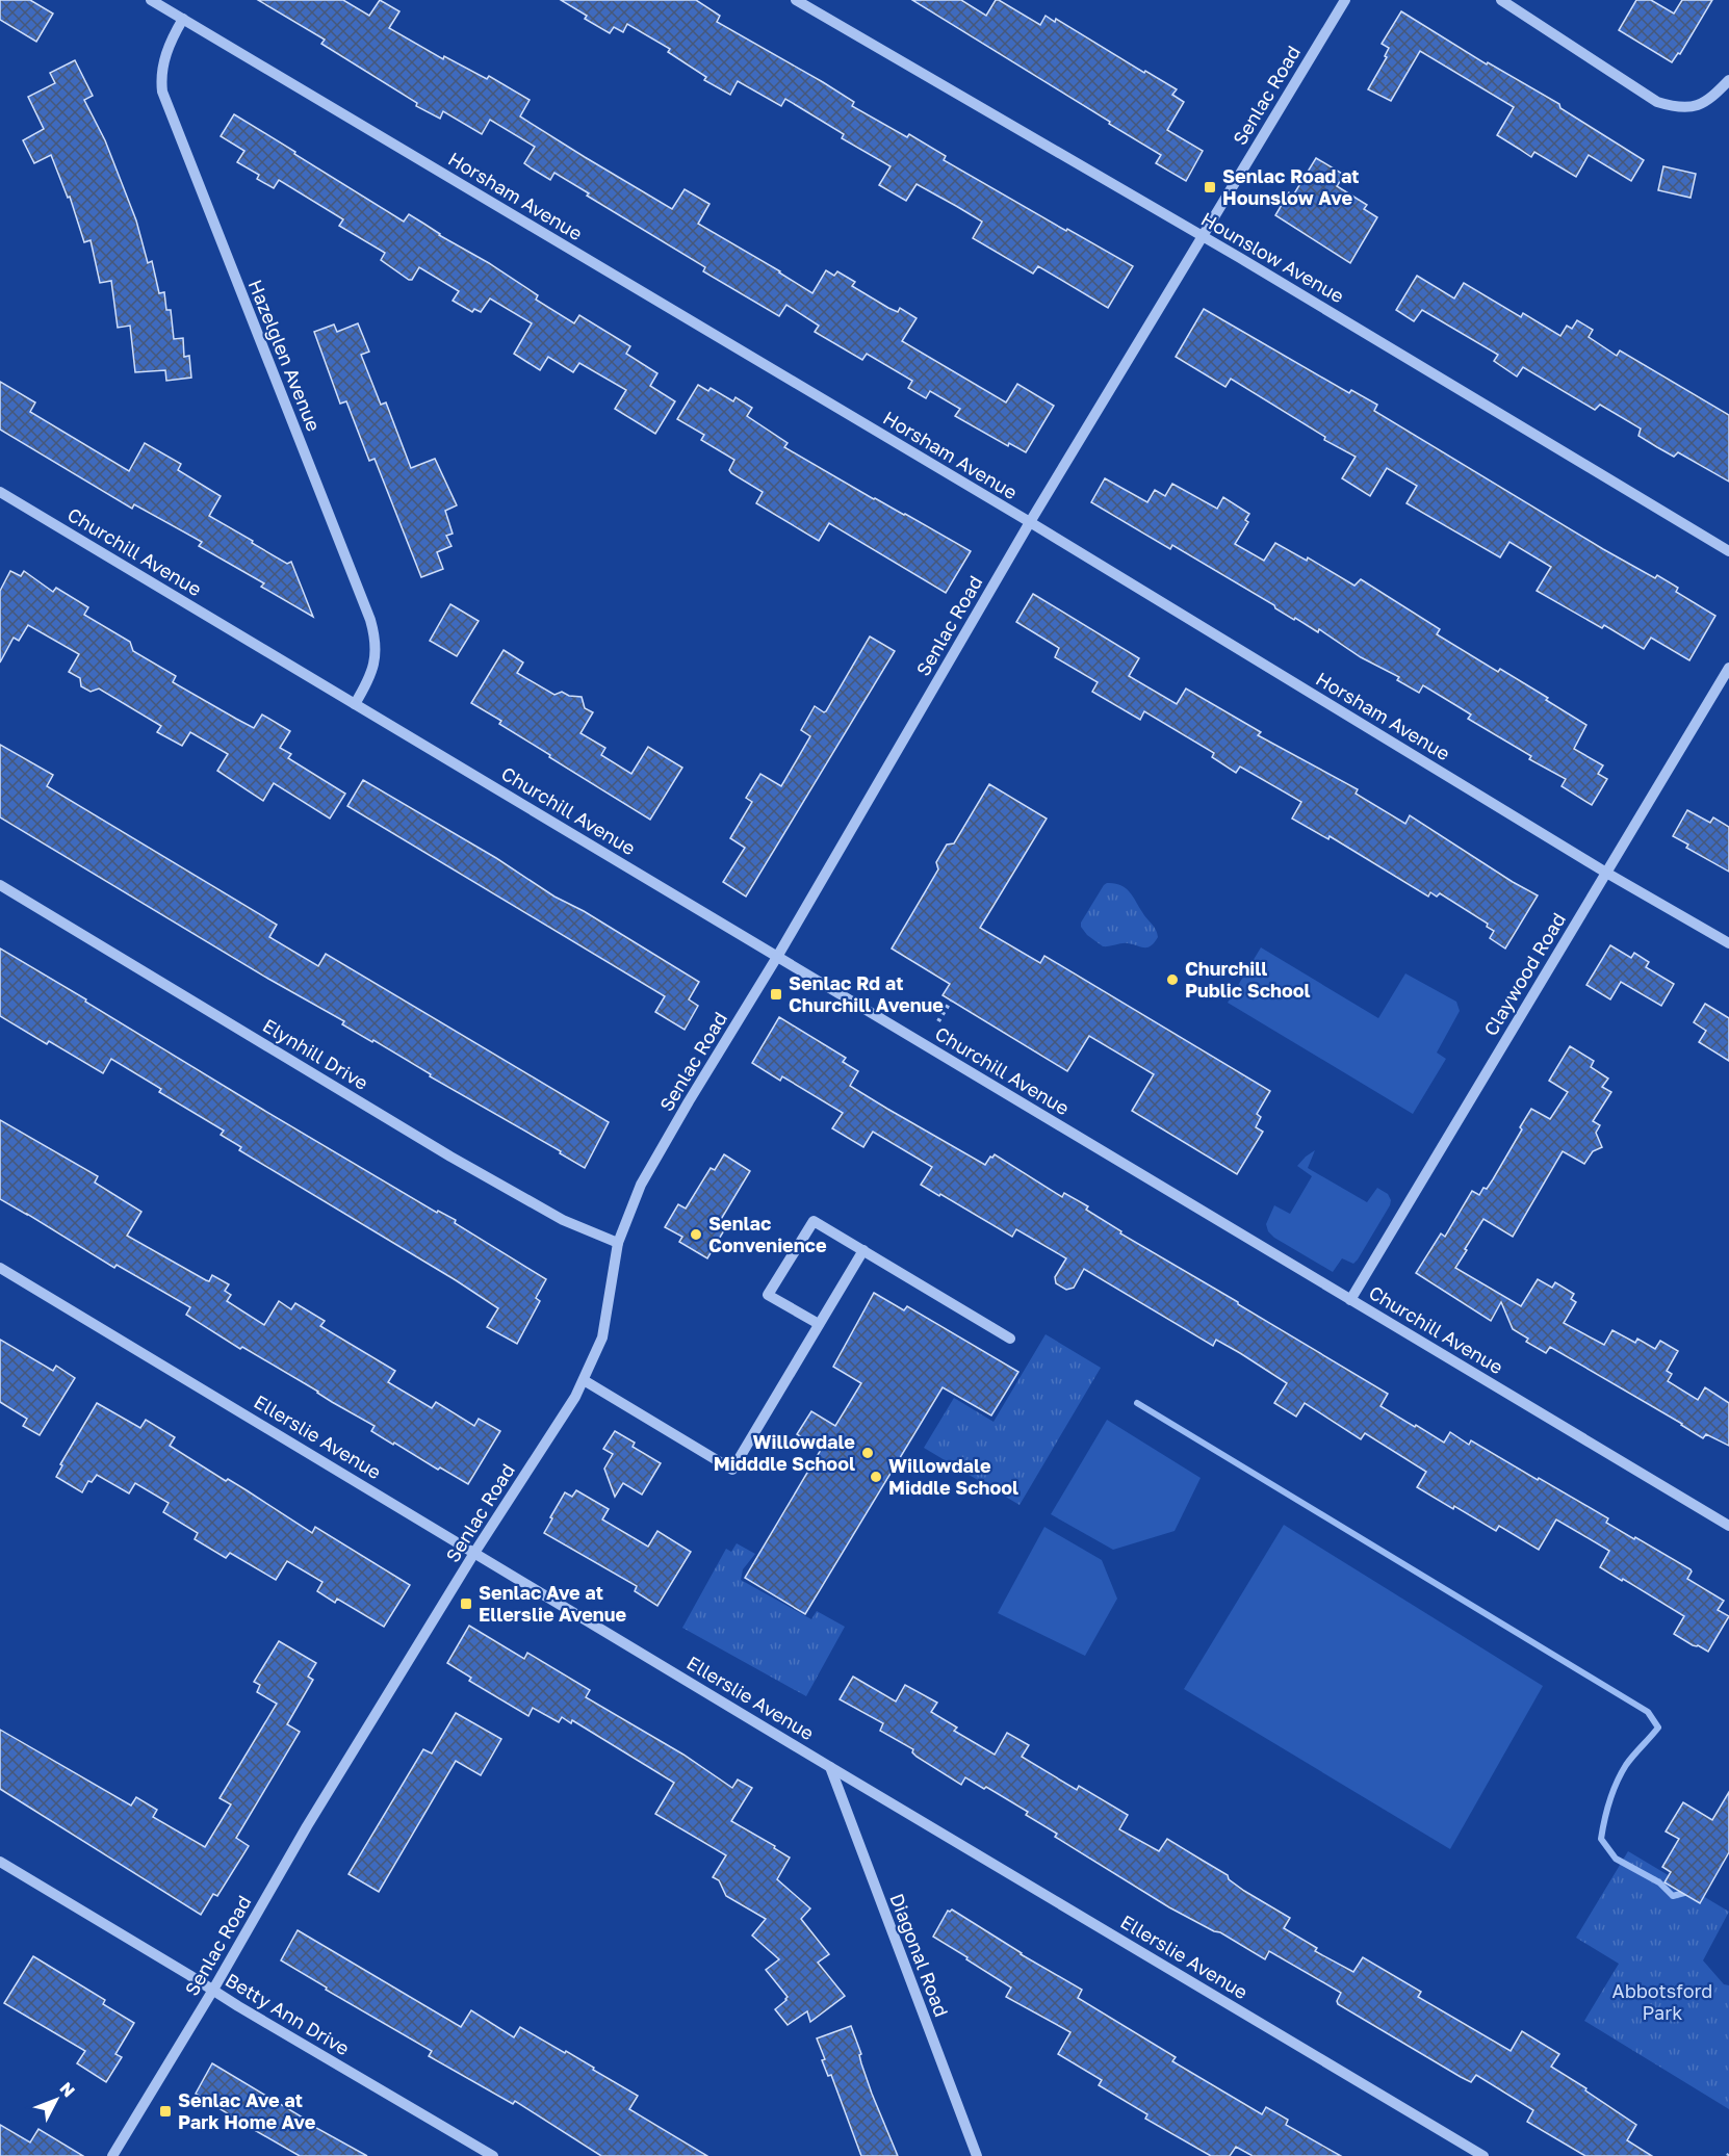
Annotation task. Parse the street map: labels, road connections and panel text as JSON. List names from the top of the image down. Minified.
{"streets":{"street":["Senlac Road","Horsham Avenue","Hounslow Avenue","Hazelglen Avenue","Churchill Avenue","Claywood Road","Elynhill Drive","Ellerslie Avenue","Diagonal Road","Betty Ann Drive"]},"crossings":[["Senlac Road","Horsham Avenue"],["Senlac Road","Hounslow Avenue"],["Senlac Road","Churchill Avenue"],["Senlac Road","Elynhill Drive"],["Senlac Road","Ellerslie Avenue"],["Senlac Road","Betty Ann Drive"],["Horsham Avenue","Hazelglen Avenue"],["Horsham Avenue","Claywood Road"],["Hazelglen Avenue","Churchill Avenue"],["Churchill Avenue","Claywood Road"],["Ellerslie Avenue","Diagonal Road"]],"parks":["Abbotsford Park"],"places":{"transit":["Senlac Road at Hounslow Ave","Senlac Rd at Churchill Avenue","Senlac Ave at Ellerslie Avenue","Senlac Ave at Park Home Ave"],"other":["Churchill Public School","Senlac Convenience","Willowdale Midddle School","Willowdale Middle School"]},"north":"top right"}
